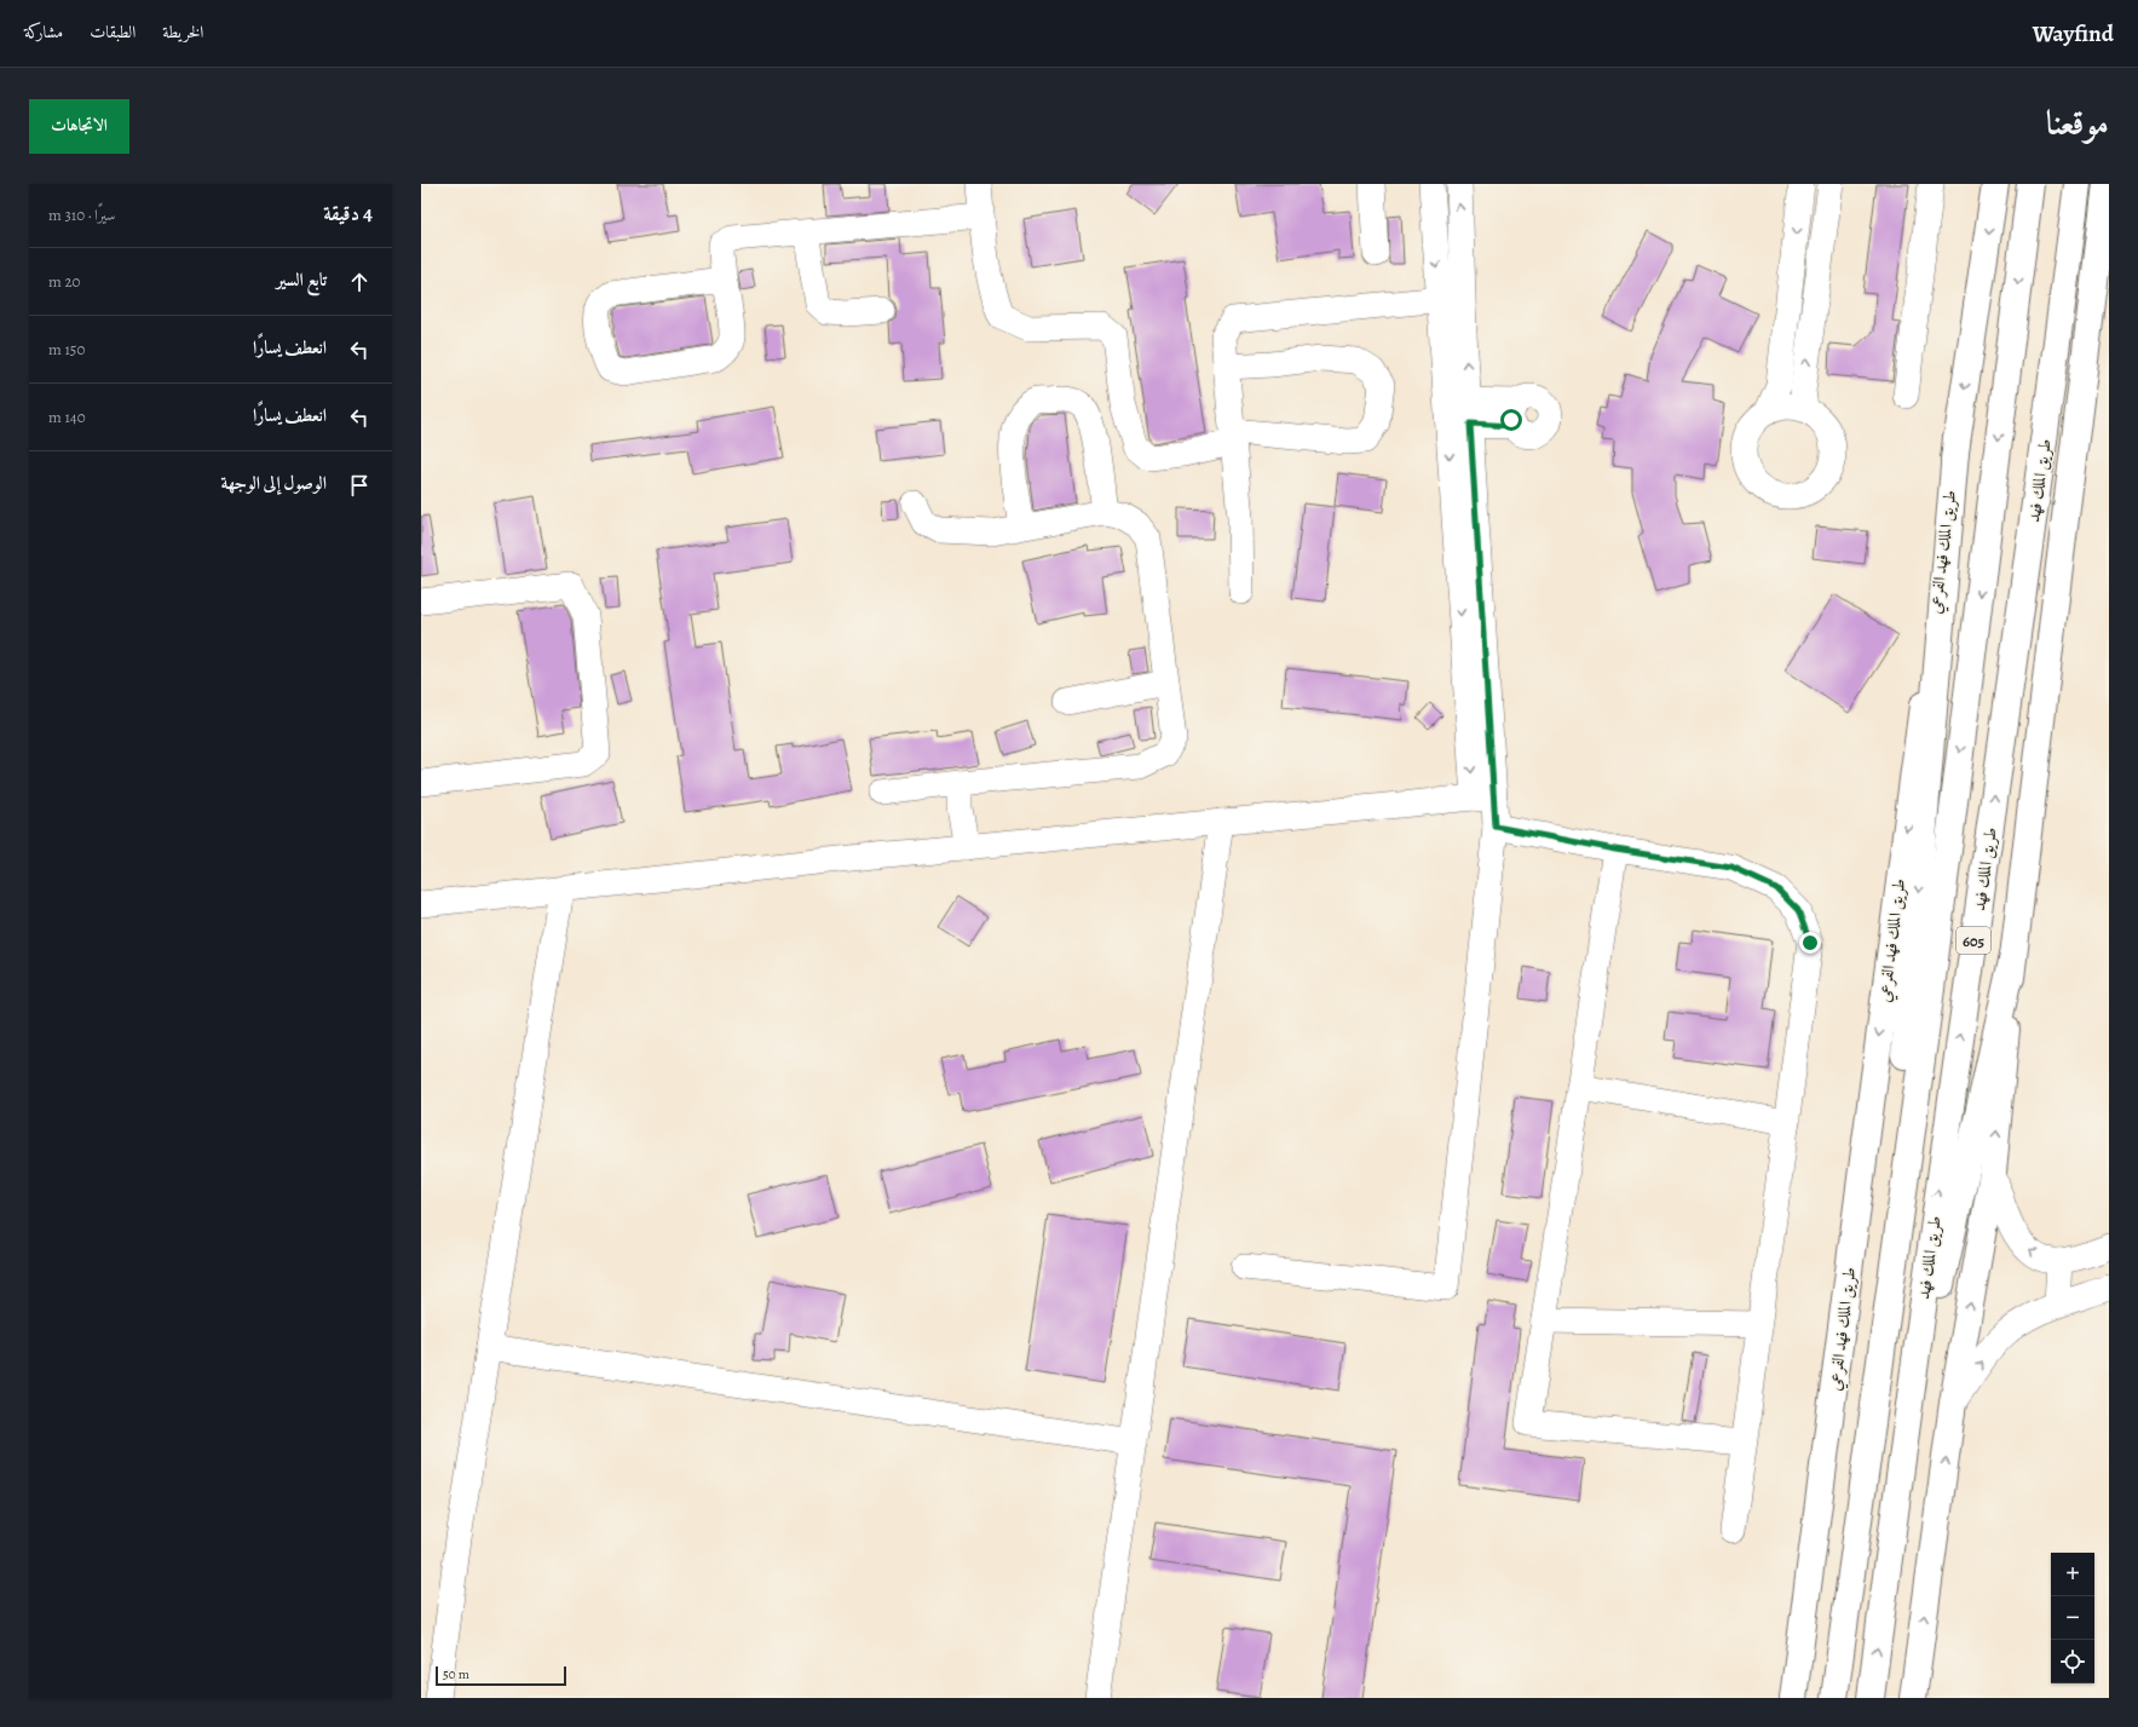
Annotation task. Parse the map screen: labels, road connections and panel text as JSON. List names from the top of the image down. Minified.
{"streets":{"main road":["طريق الملك فهد","طريق الملك فهد الفرعي","605"]},"scale_bar":"50 m","page":{"header":"Wayfind","nav":["الخريطة","الطبقات","مشاركة"],"title":"موقعنا","buttons":"الاتجاهات","heading":["4 دقيقة","سيرًا · 310 m"],"list":[["تابع السير","20 m"],["انعطف يسارًا","150 m"],["انعطف يسارًا","140 m"],"الوصول إلى الوجهة"],"map_buttons":["+","−"],"scale":"50 m"}}
